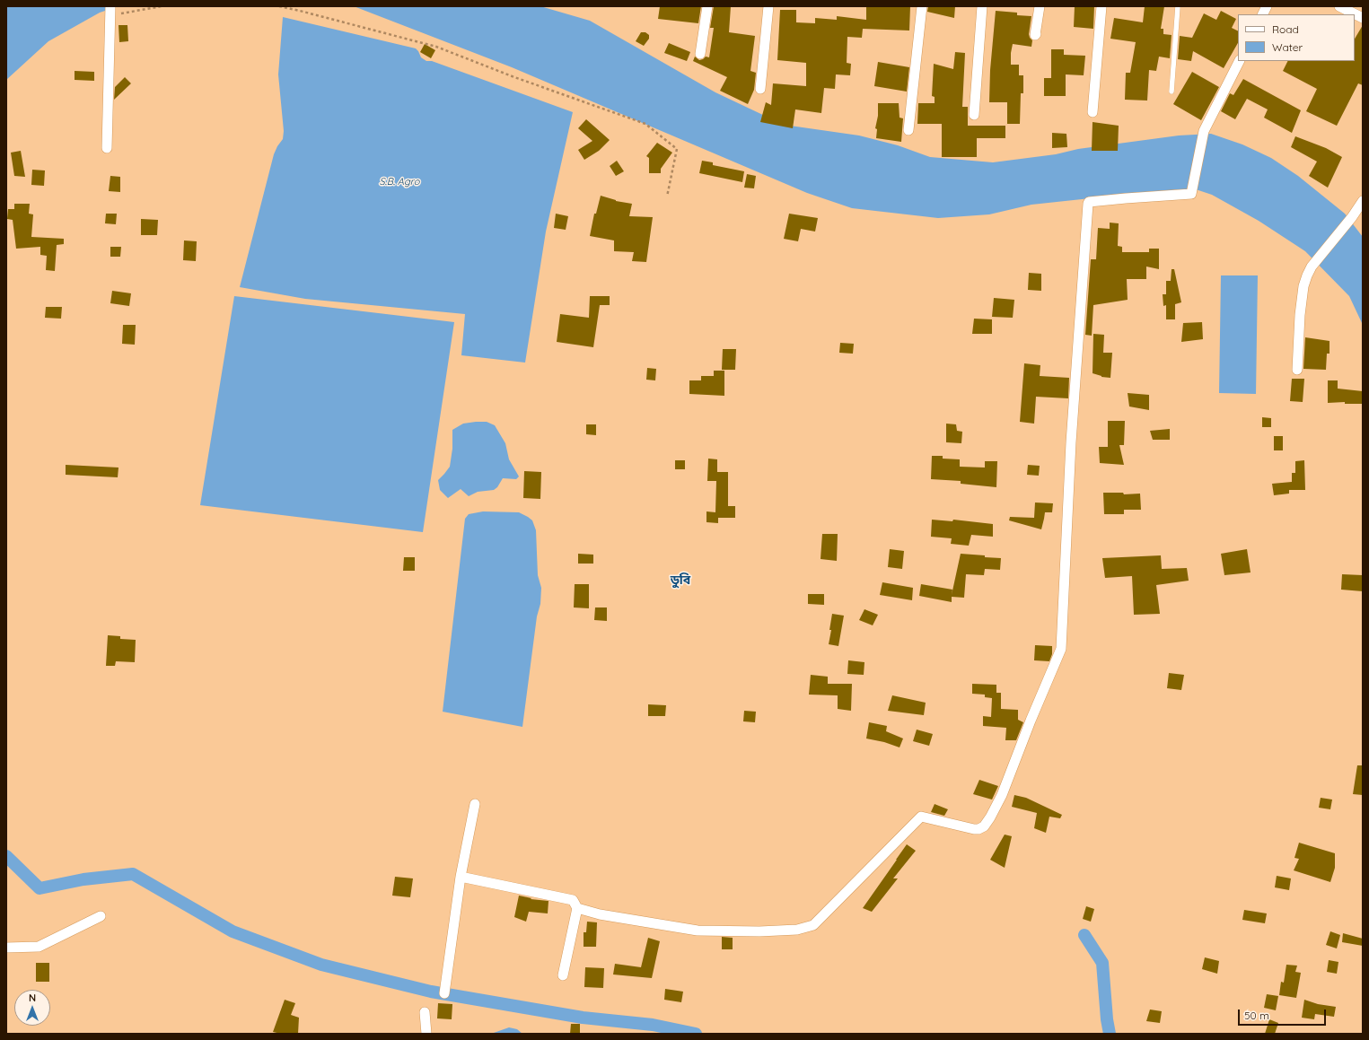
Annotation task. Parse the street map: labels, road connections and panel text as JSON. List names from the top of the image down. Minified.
{"districts":["ডুবি"],"water":["S.B. Agro"],"legend":["Road","Water"],"scale_bar":"50 m","north":"top"}
